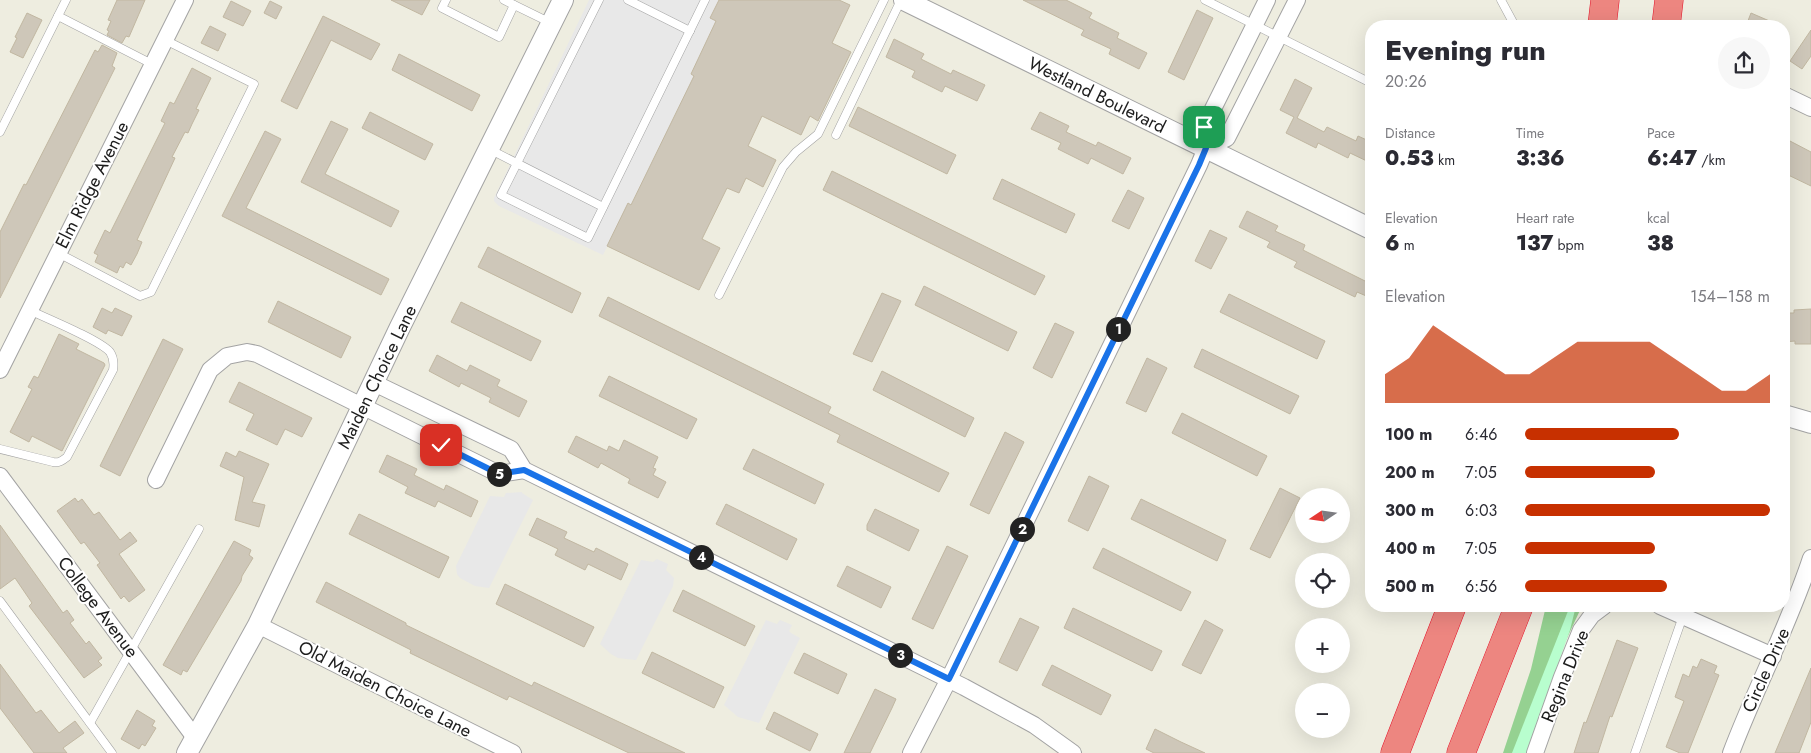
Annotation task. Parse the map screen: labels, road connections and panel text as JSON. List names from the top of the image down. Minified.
{"streets":{"street":["Westland Boulevard","Elm Ridge Avenue","Maiden Choice Lane","College Avenue","Circle Drive","Regina Drive","Old Maiden Choice Lane"]},"crossings":[["Maiden Choice Lane","College Avenue"],["Maiden Choice Lane","Old Maiden Choice Lane"]],"north":"left","page":{"heading":["Evening run","20:26"],"stats":[["Distance","0.53 km"],["Time","3:36"],["Pace","6:47 /km"],["Elevation","6 m"],["Heart rate","137 bpm"],["kcal","38"]],"chart":["Elevation","154–158 m"],"pins":["1","5","2","4","3"],"list":[{"name":"100 m","note":"6:46"},{"name":"200 m","note":"7:05"},{"name":"300 m","note":"6:03"},{"name":"400 m","note":"7:05"},{"name":"500 m","note":"6:56"}],"map_buttons":["+","−"]}}
